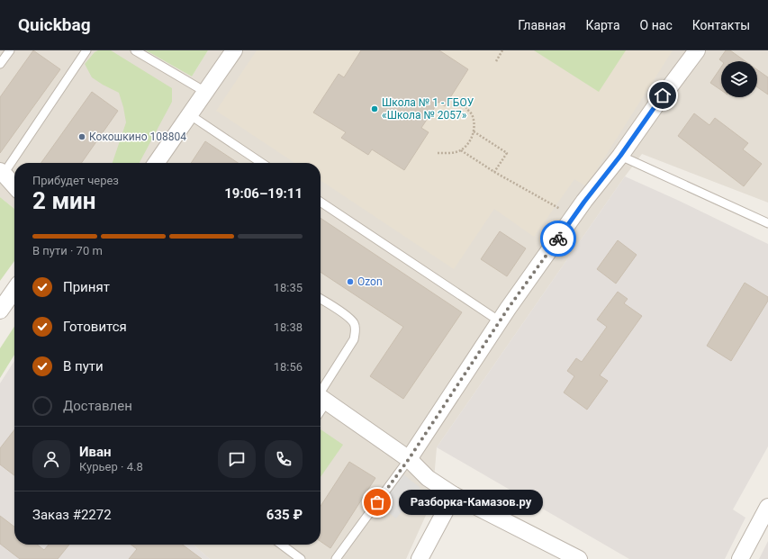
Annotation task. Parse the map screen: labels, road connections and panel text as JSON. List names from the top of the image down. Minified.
{"places":["Школа № 1 - ГБОУ «Школа № 2057»","Кокошкино 108804","Ozon","Разборка-Камазов.ру"],"page":{"header":"Quickbag","nav":["Главная","Карта","О нас","Контакты"],"heading":["2 мин","Прибудет через","19:06–19:11"],"panel":["Иван","Курьер · 4.8","Заказ #2272","635 ₽"],"bar":"В пути · 70 m","list":[["Принят","18:35"],["Готовится","18:38"],["В пути","18:56"],"Доставлен"],"bubble":"Разборка-Камазов.ру"}}
